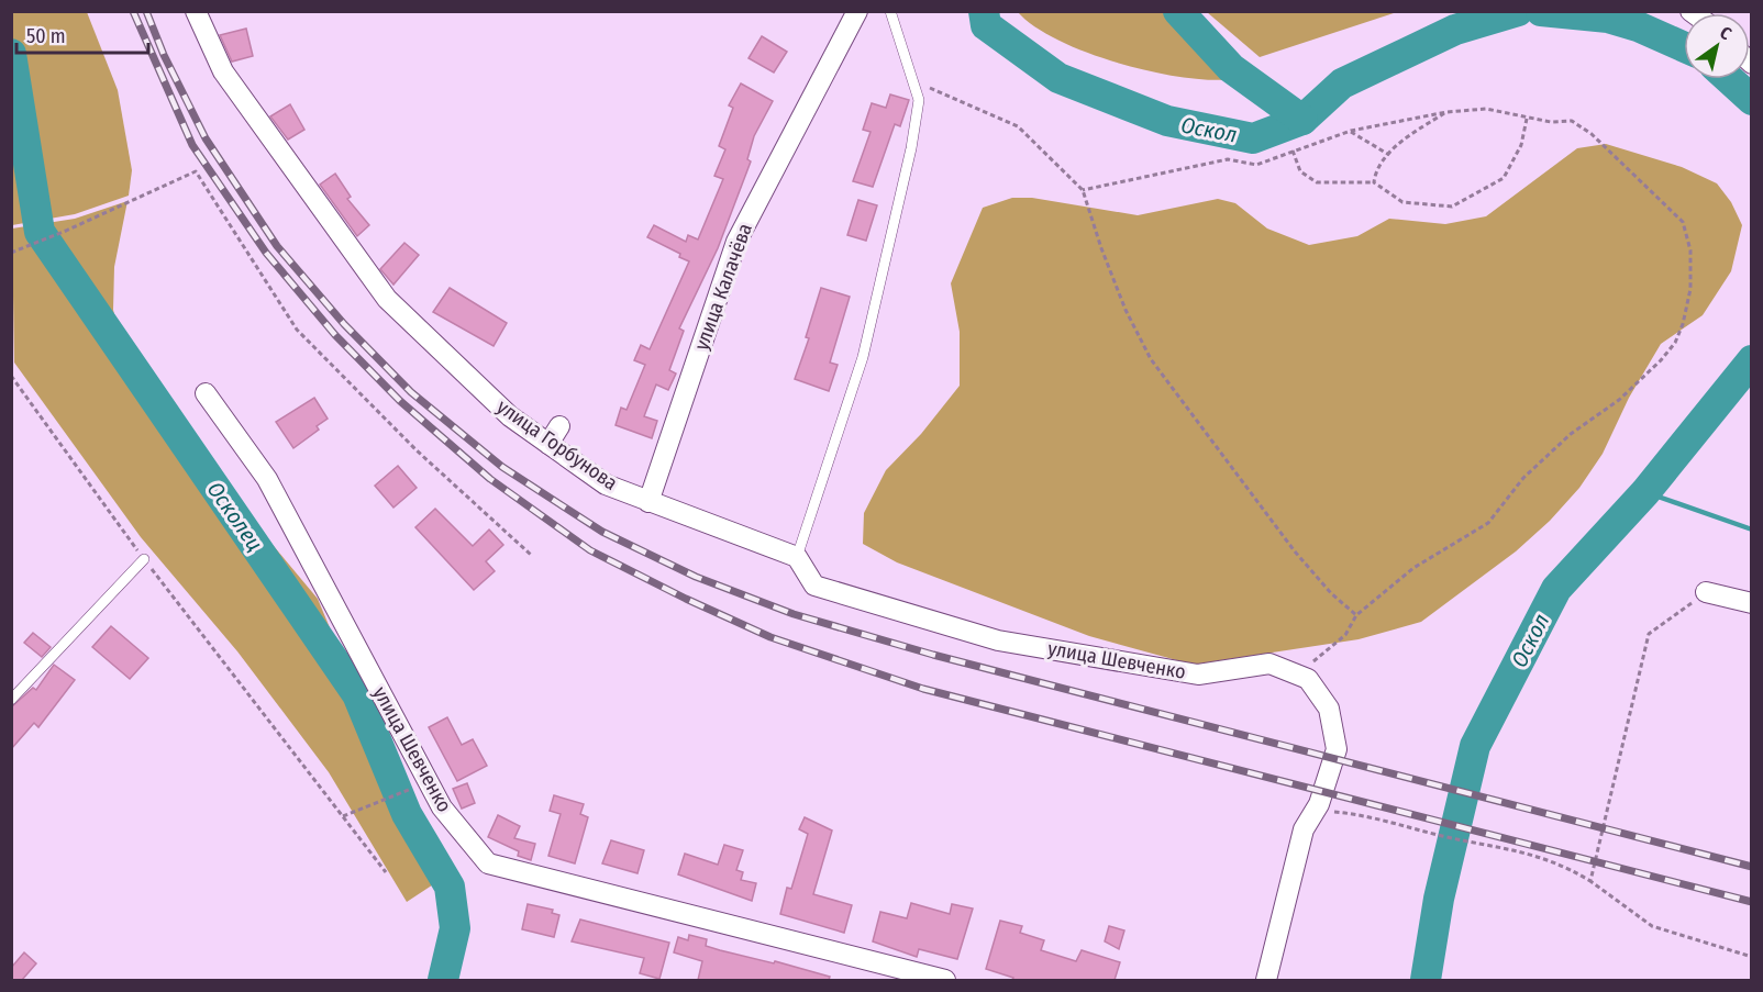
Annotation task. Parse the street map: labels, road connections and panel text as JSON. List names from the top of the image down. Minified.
{"streets":{"street":["улица Калачёва","улица Горбунова","улица Шевченко"]},"crossings":[["улица Калачёва","улица Горбунова"],["улица Горбунова","улица Шевченко"]],"water":["Оскол","Осколец"],"scale_bar":"50 m","north":"top right"}
